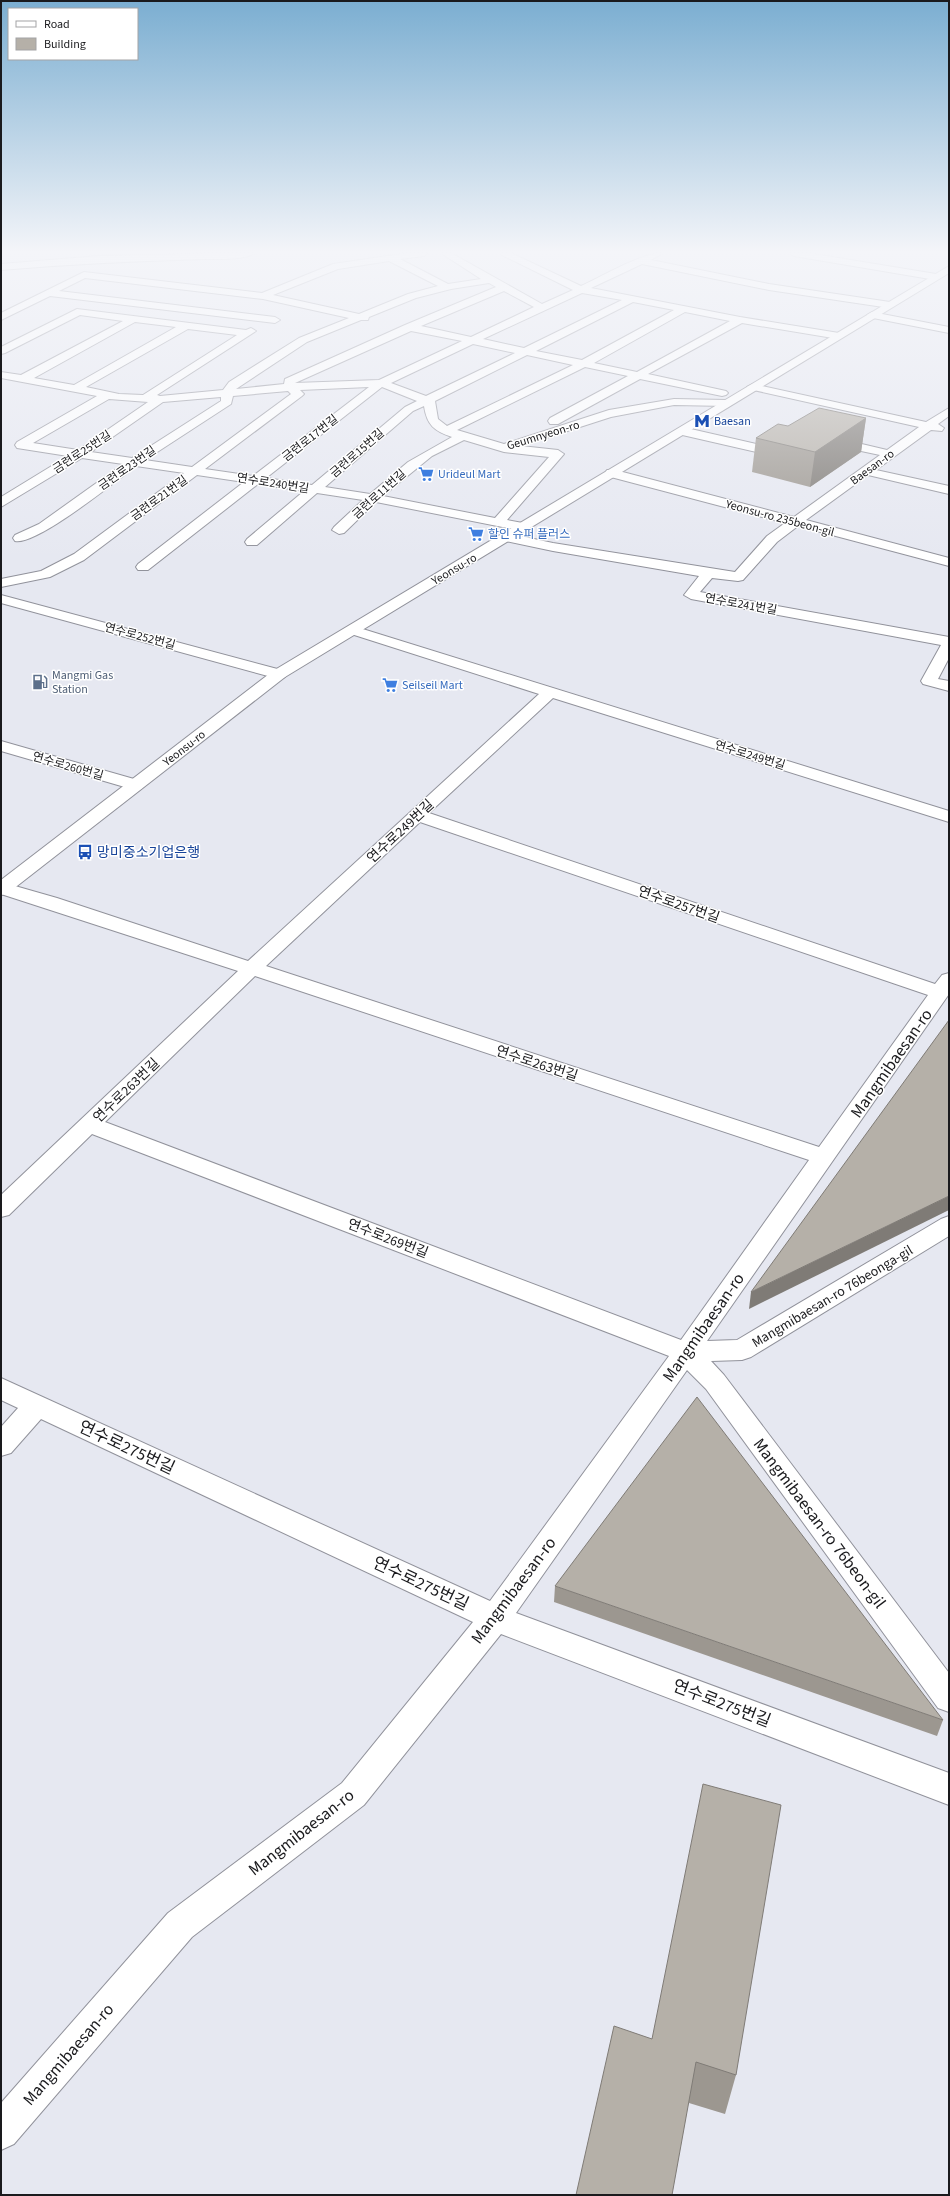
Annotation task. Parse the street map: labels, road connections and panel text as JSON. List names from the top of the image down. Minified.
{"streets":{"street":["Geumnyeon-ro","금련로17번길","금련로25번길","금련로15번길","Baesan-ro","금련로23번길","연수로240번길","금련로11번길","금련로21번길","Yeonsu-ro 235beon-gil","Yeonsu-ro","연수로241번길","연수로252번길","연수로249번길","연수로260번길","연수로257번길","연수로263번길","Mangmibaesan-ro","연수로269번길","Mangmibaesan-ro 76beonga-gil","연수로275번길","Mangmibaesan-ro 76beon-gil"]},"crossings":[["Geumnyeon-ro","금련로15번길"],["Geumnyeon-ro","금련로11번길"],["Geumnyeon-ro","Yeonsu-ro"],["금련로17번길","연수로240번길"],["금련로25번길","연수로240번길"],["금련로15번길","연수로240번길"],["Baesan-ro","Yeonsu-ro 235beon-gil"],["Baesan-ro","연수로241번길"],["금련로23번길","연수로240번길"],["연수로240번길","금련로11번길"],["연수로240번길","금련로21번길"],["연수로240번길","Yeonsu-ro"],["Yeonsu-ro 235beon-gil","Yeonsu-ro"],["Yeonsu-ro","연수로241번길"],["Yeonsu-ro","연수로252번길"],["Yeonsu-ro","연수로249번길"],["Yeonsu-ro","연수로260번길"],["Yeonsu-ro","연수로263번길"],["연수로249번길","연수로257번길"],["연수로249번길","연수로263번길"],["연수로257번길","Mangmibaesan-ro"],["연수로263번길","Mangmibaesan-ro"],["연수로263번길","연수로269번길"],["Mangmibaesan-ro","연수로269번길"],["Mangmibaesan-ro","Mangmibaesan-ro 76beonga-gil"],["Mangmibaesan-ro","연수로275번길"],["Mangmibaesan-ro","Mangmibaesan-ro 76beon-gil"],["연수로269번길","Mangmibaesan-ro 76beonga-gil"],["연수로269번길","Mangmibaesan-ro 76beon-gil"],["Mangmibaesan-ro 76beonga-gil","Mangmibaesan-ro 76beon-gil"]],"places":{"metro station":["Baesan"],"supermarket":["Urideul Mart","할인 슈퍼 플러스","Seilseil Mart"],"fuel station":["Mangmi Gas Station"],"bus stop":["망미중소기업은행"]},"legend":["Road","Building"]}
